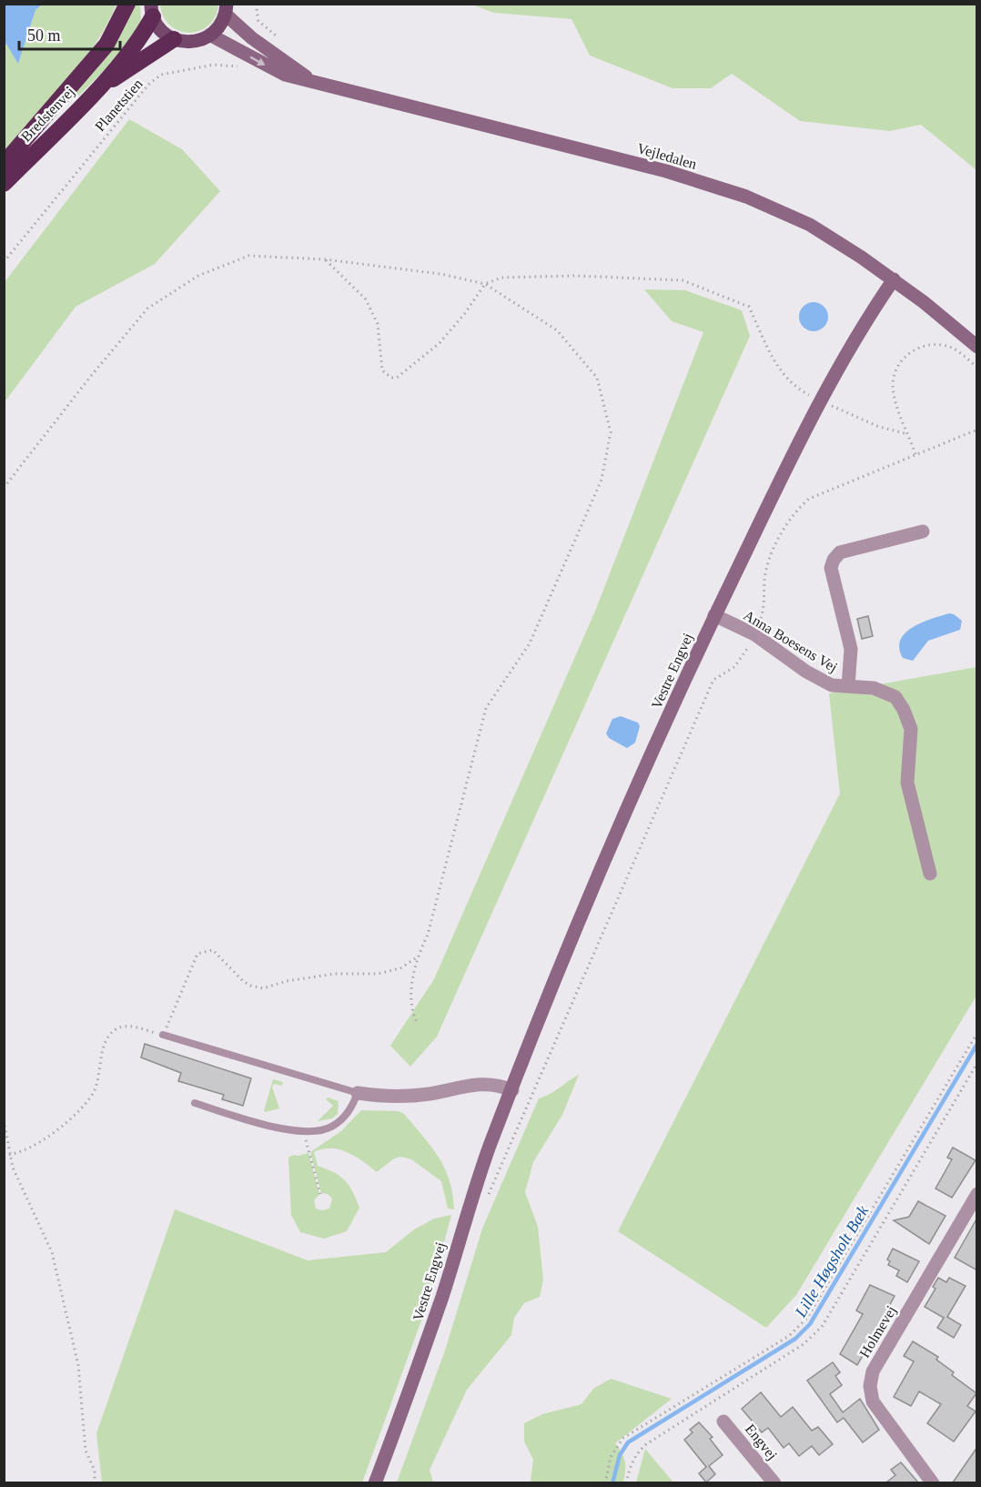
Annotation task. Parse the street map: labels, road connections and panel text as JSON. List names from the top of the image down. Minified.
{"streets":{"highway":["Bredstenvej"],"street":["Vejledalen","Anna Boesens Vej","Vestre Engvej","Holmevej","Engvej"],"path":["Planetstien"]},"crossings":[["Planetstien","Vejledalen"],["Vejledalen","Vestre Engvej"],["Anna Boesens Vej","Vestre Engvej"]],"water":["Lille Høgsholt Bæk"],"scale_bar":"50 m"}
